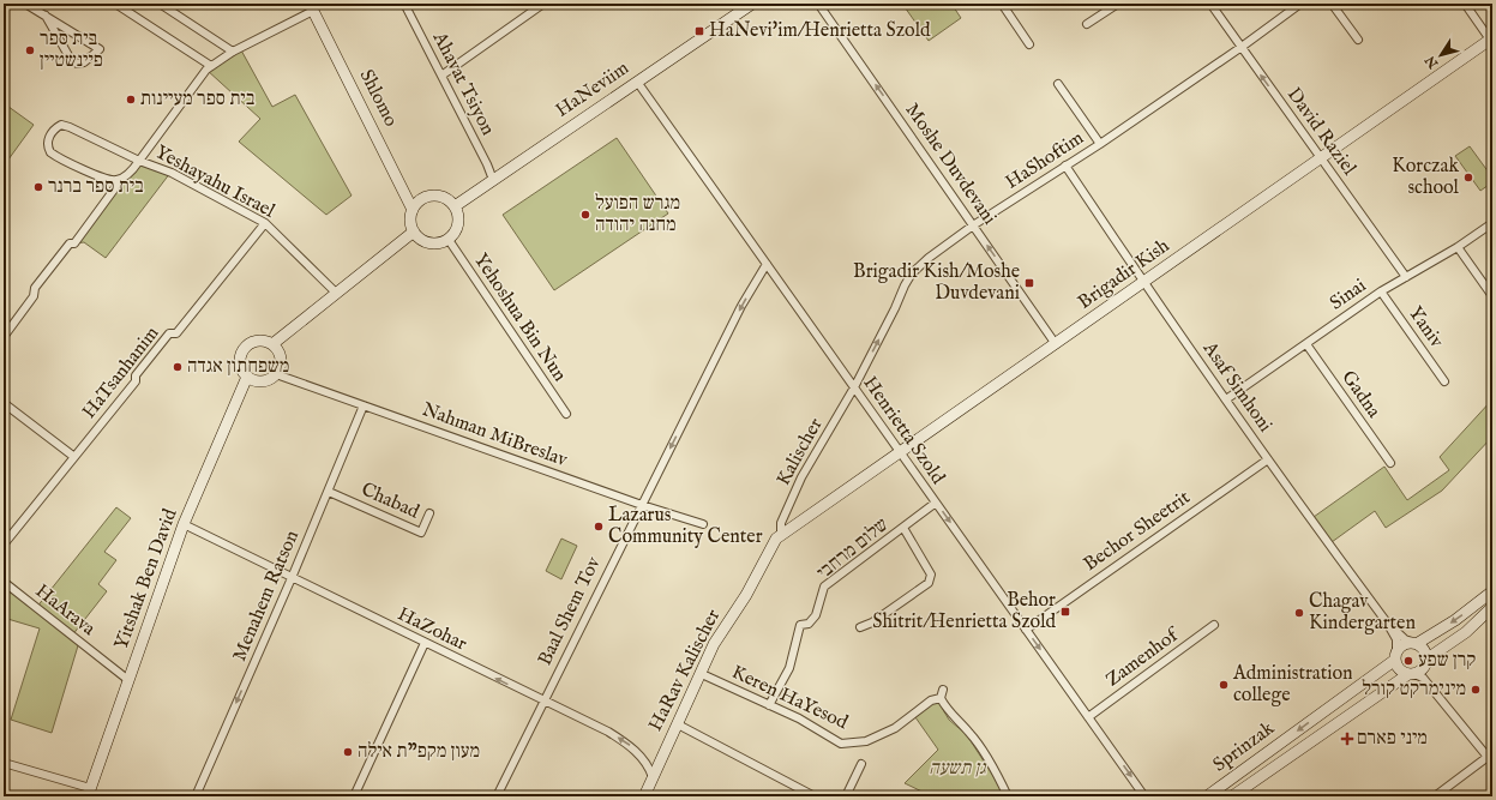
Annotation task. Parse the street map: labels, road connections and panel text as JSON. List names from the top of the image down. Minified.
{"streets":{"street":["Ahavat Tsiyon","HaNeviim","Shlomo","David Raziel","HaShoftim","Moshe Duvdevani","Yeshayahu Israel","Brigadir Kish","Sinai","Yehoshua Bin Nun","Yaniv","HaTsanhanim","Asaf Simhoni","Gadna","Henrietta Szold","Nahman MiBreslav","Kalischer","Chabad","Bechor Sheetrit","שלום מרחבי","Yitshak Ben David","Menahem Ratson","HaArava","Baal Shem Tov","HaZohar","Zamenhof","HaRav Kalischer","Keren HaYesod","Sprinzak"]},"crossings":[["Ahavat Tsiyon","HaNeviim"],["HaNeviim","Shlomo"],["HaNeviim","Yehoshua Bin Nun"],["HaNeviim","Henrietta Szold"],["Shlomo","Yehoshua Bin Nun"],["David Raziel","HaShoftim"],["David Raziel","Brigadir Kish"],["David Raziel","Sinai"],["HaShoftim","Moshe Duvdevani"],["HaShoftim","Asaf Simhoni"],["HaShoftim","Henrietta Szold"],["HaShoftim","Kalischer"],["Moshe Duvdevani","Brigadir Kish"],["Yeshayahu Israel","HaTsanhanim"],["Brigadir Kish","Asaf Simhoni"],["Brigadir Kish","Henrietta Szold"],["Brigadir Kish","Kalischer"],["Brigadir Kish","HaRav Kalischer"],["Sinai","Yaniv"],["Sinai","Asaf Simhoni"],["Sinai","Gadna"],["Asaf Simhoni","Bechor Sheetrit"],["Asaf Simhoni","Sprinzak"],["Henrietta Szold","Kalischer"],["Henrietta Szold","Bechor Sheetrit"],["Henrietta Szold","שלום מרחבי"],["Henrietta Szold","Baal Shem Tov"],["Henrietta Szold","Zamenhof"],["Nahman MiBreslav","Yitshak Ben David"],["Nahman MiBreslav","Menahem Ratson"],["Nahman MiBreslav","Baal Shem Tov"],["Kalischer","HaRav Kalischer"],["Chabad","Menahem Ratson"],["שלום מרחבי","Keren HaYesod"],["Yitshak Ben David","HaArava"],["Yitshak Ben David","HaZohar"],["Menahem Ratson","HaZohar"],["Baal Shem Tov","HaZohar"],["HaZohar","HaRav Kalischer"],["HaRav Kalischer","Keren HaYesod"]],"one_way":["David Raziel","Moshe Duvdevani","Henrietta Szold","Menahem Ratson","Baal Shem Tov","HaZohar"],"parks":["גן תשעה"],"places":{"transit":["HaNevi'im/Henrietta Szold","Brigadir Kish/Moshe Duvdevani","Behor Shitrit/Henrietta Szold"],"other":["בית ספר פיינשטיין","בית ספר מעיינות","Korczak school","בית ספר ברנר","מגרש הפועל מחנה יהודה","משפחתון אגדה","Lazarus Community Center","Chagav Kindergarten","קרן שפע","Administration college","מינימרקט קורל","מעון מקפ\"ת אילה"],"health":["מיני פארם"]},"north":"bottom left"}
